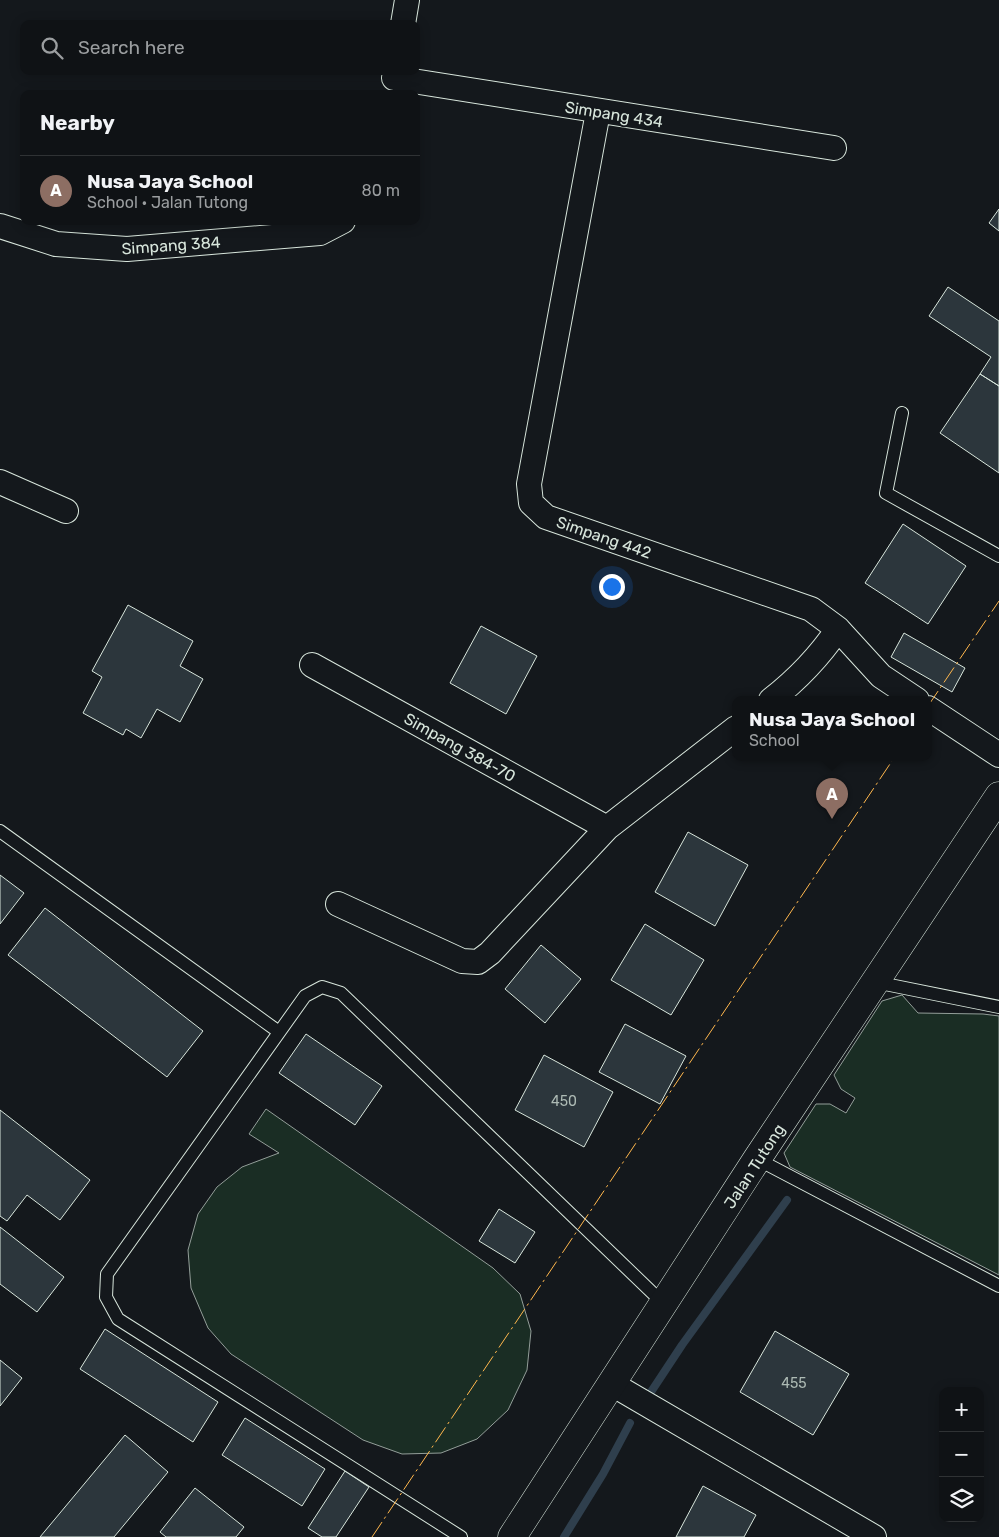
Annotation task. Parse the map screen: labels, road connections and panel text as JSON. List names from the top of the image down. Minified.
{"streets":{"main road":["Jalan Tutong"],"street":["Simpang 434","Simpang 384","Simpang 442","Simpang 384-70"]},"crossings":[["Simpang 434","Simpang 442"]],"house_numbers":["450","455"],"page":{"search":"Search here","heading":"Nearby","list":[{"mark":"A","name":"Nusa Jaya School","note":"School · Jalan Tutong","value":"80 m"}],"popup":["Nusa Jaya School","School"],"pins":"A","map_buttons":["+","−"]}}
